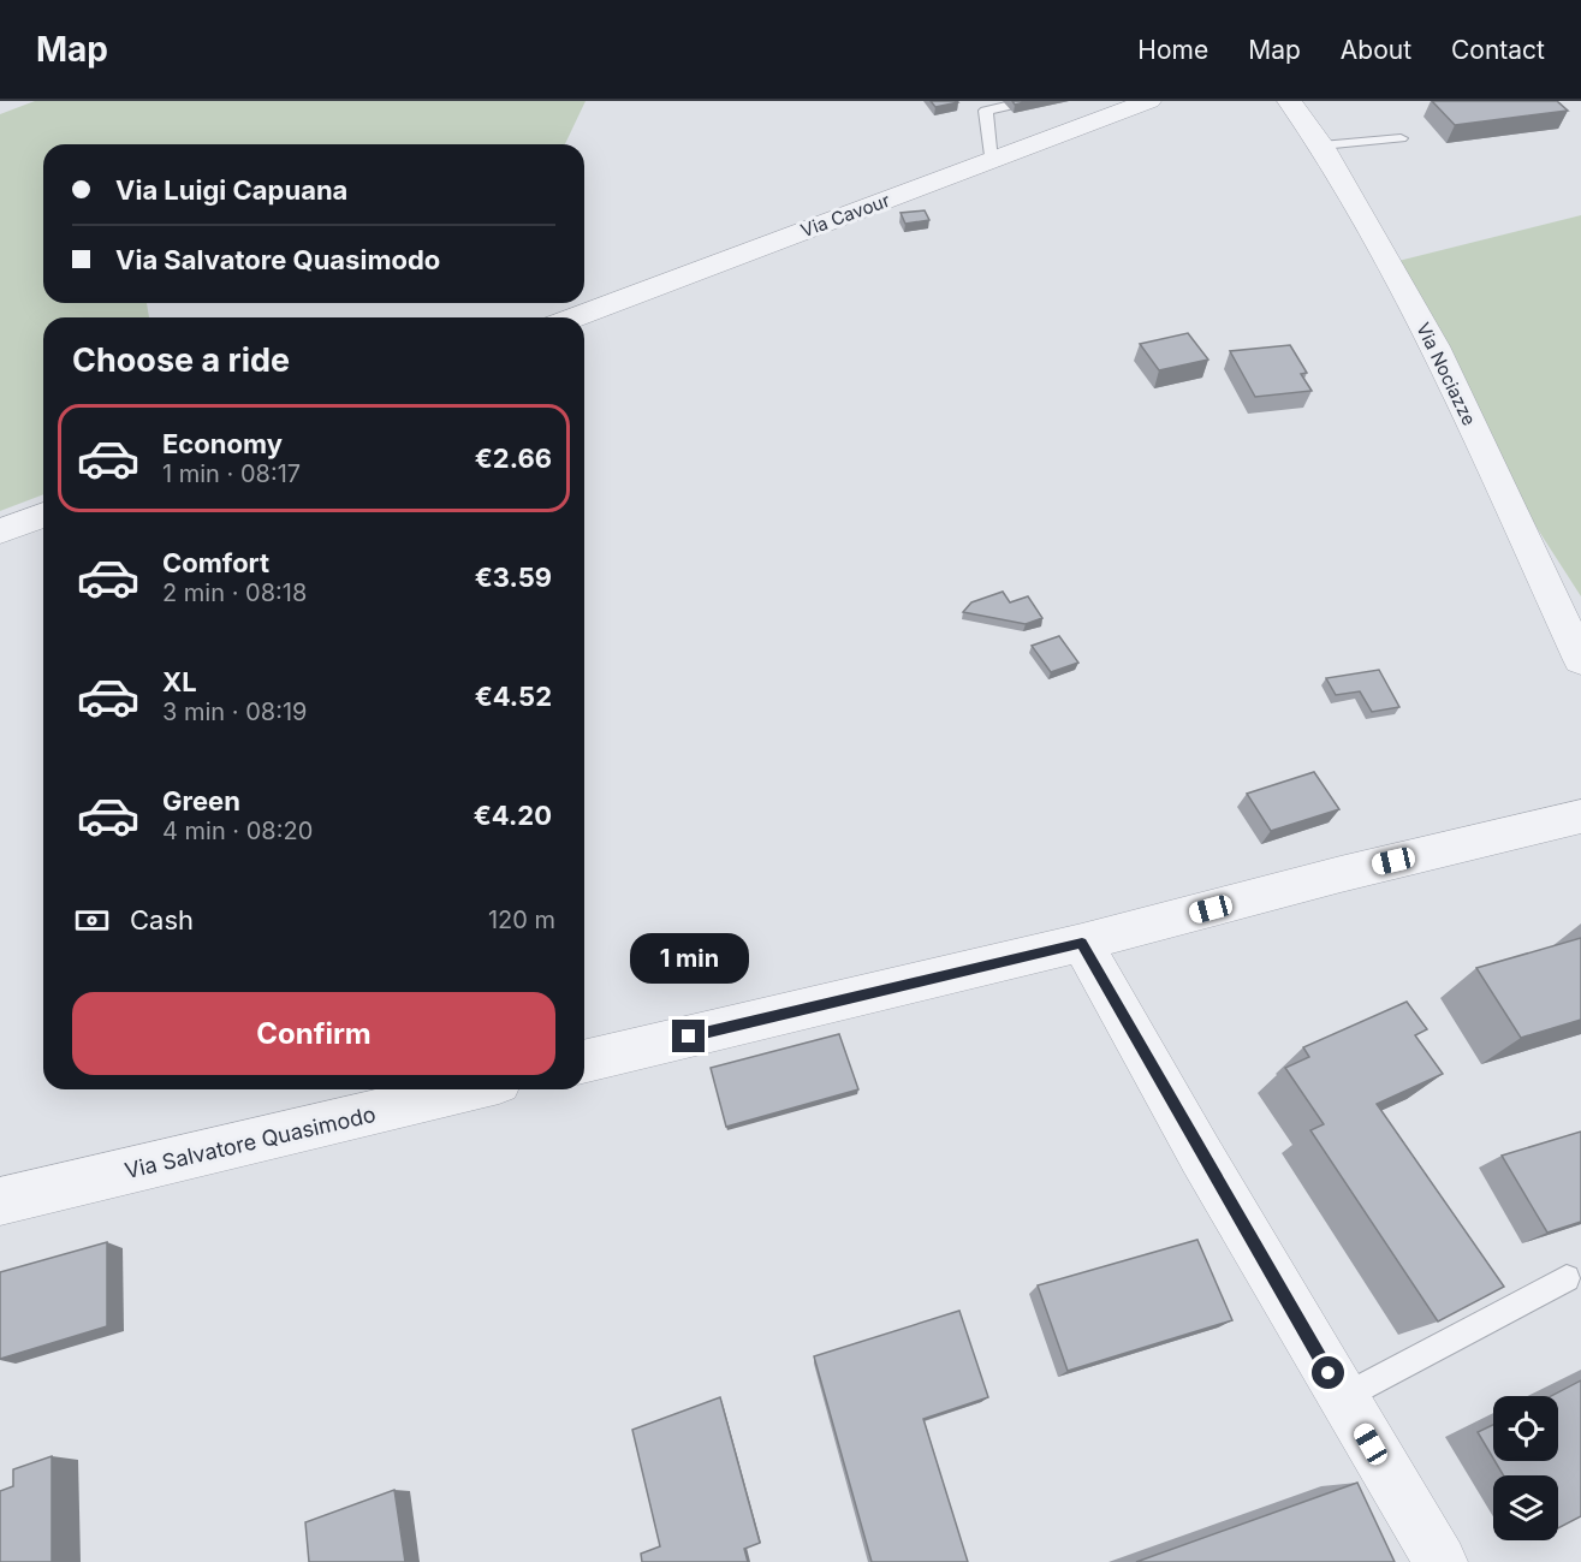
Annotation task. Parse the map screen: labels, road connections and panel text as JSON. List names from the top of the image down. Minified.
{"streets":{"street":["Via Cavour","Via Nociazze","Via Salvatore Quasimodo"]},"page":{"header":"Map","nav":["Home","Map","About","Contact"],"banner":["Via Luigi Capuana","Via Salvatore Quasimodo"],"heading":"Choose a ride","list":[{"name":"Economy","note":"1 min · 08:17","value":"€2.66"},{"name":"Comfort","note":"2 min · 08:18","value":"€3.59"},{"name":"XL","note":"3 min · 08:19","value":"€4.52"},{"name":"Green","note":"4 min · 08:20","value":"€4.20"}],"pay":["Cash","120 m"],"bubble":"1 min","buttons":"Confirm"}}
